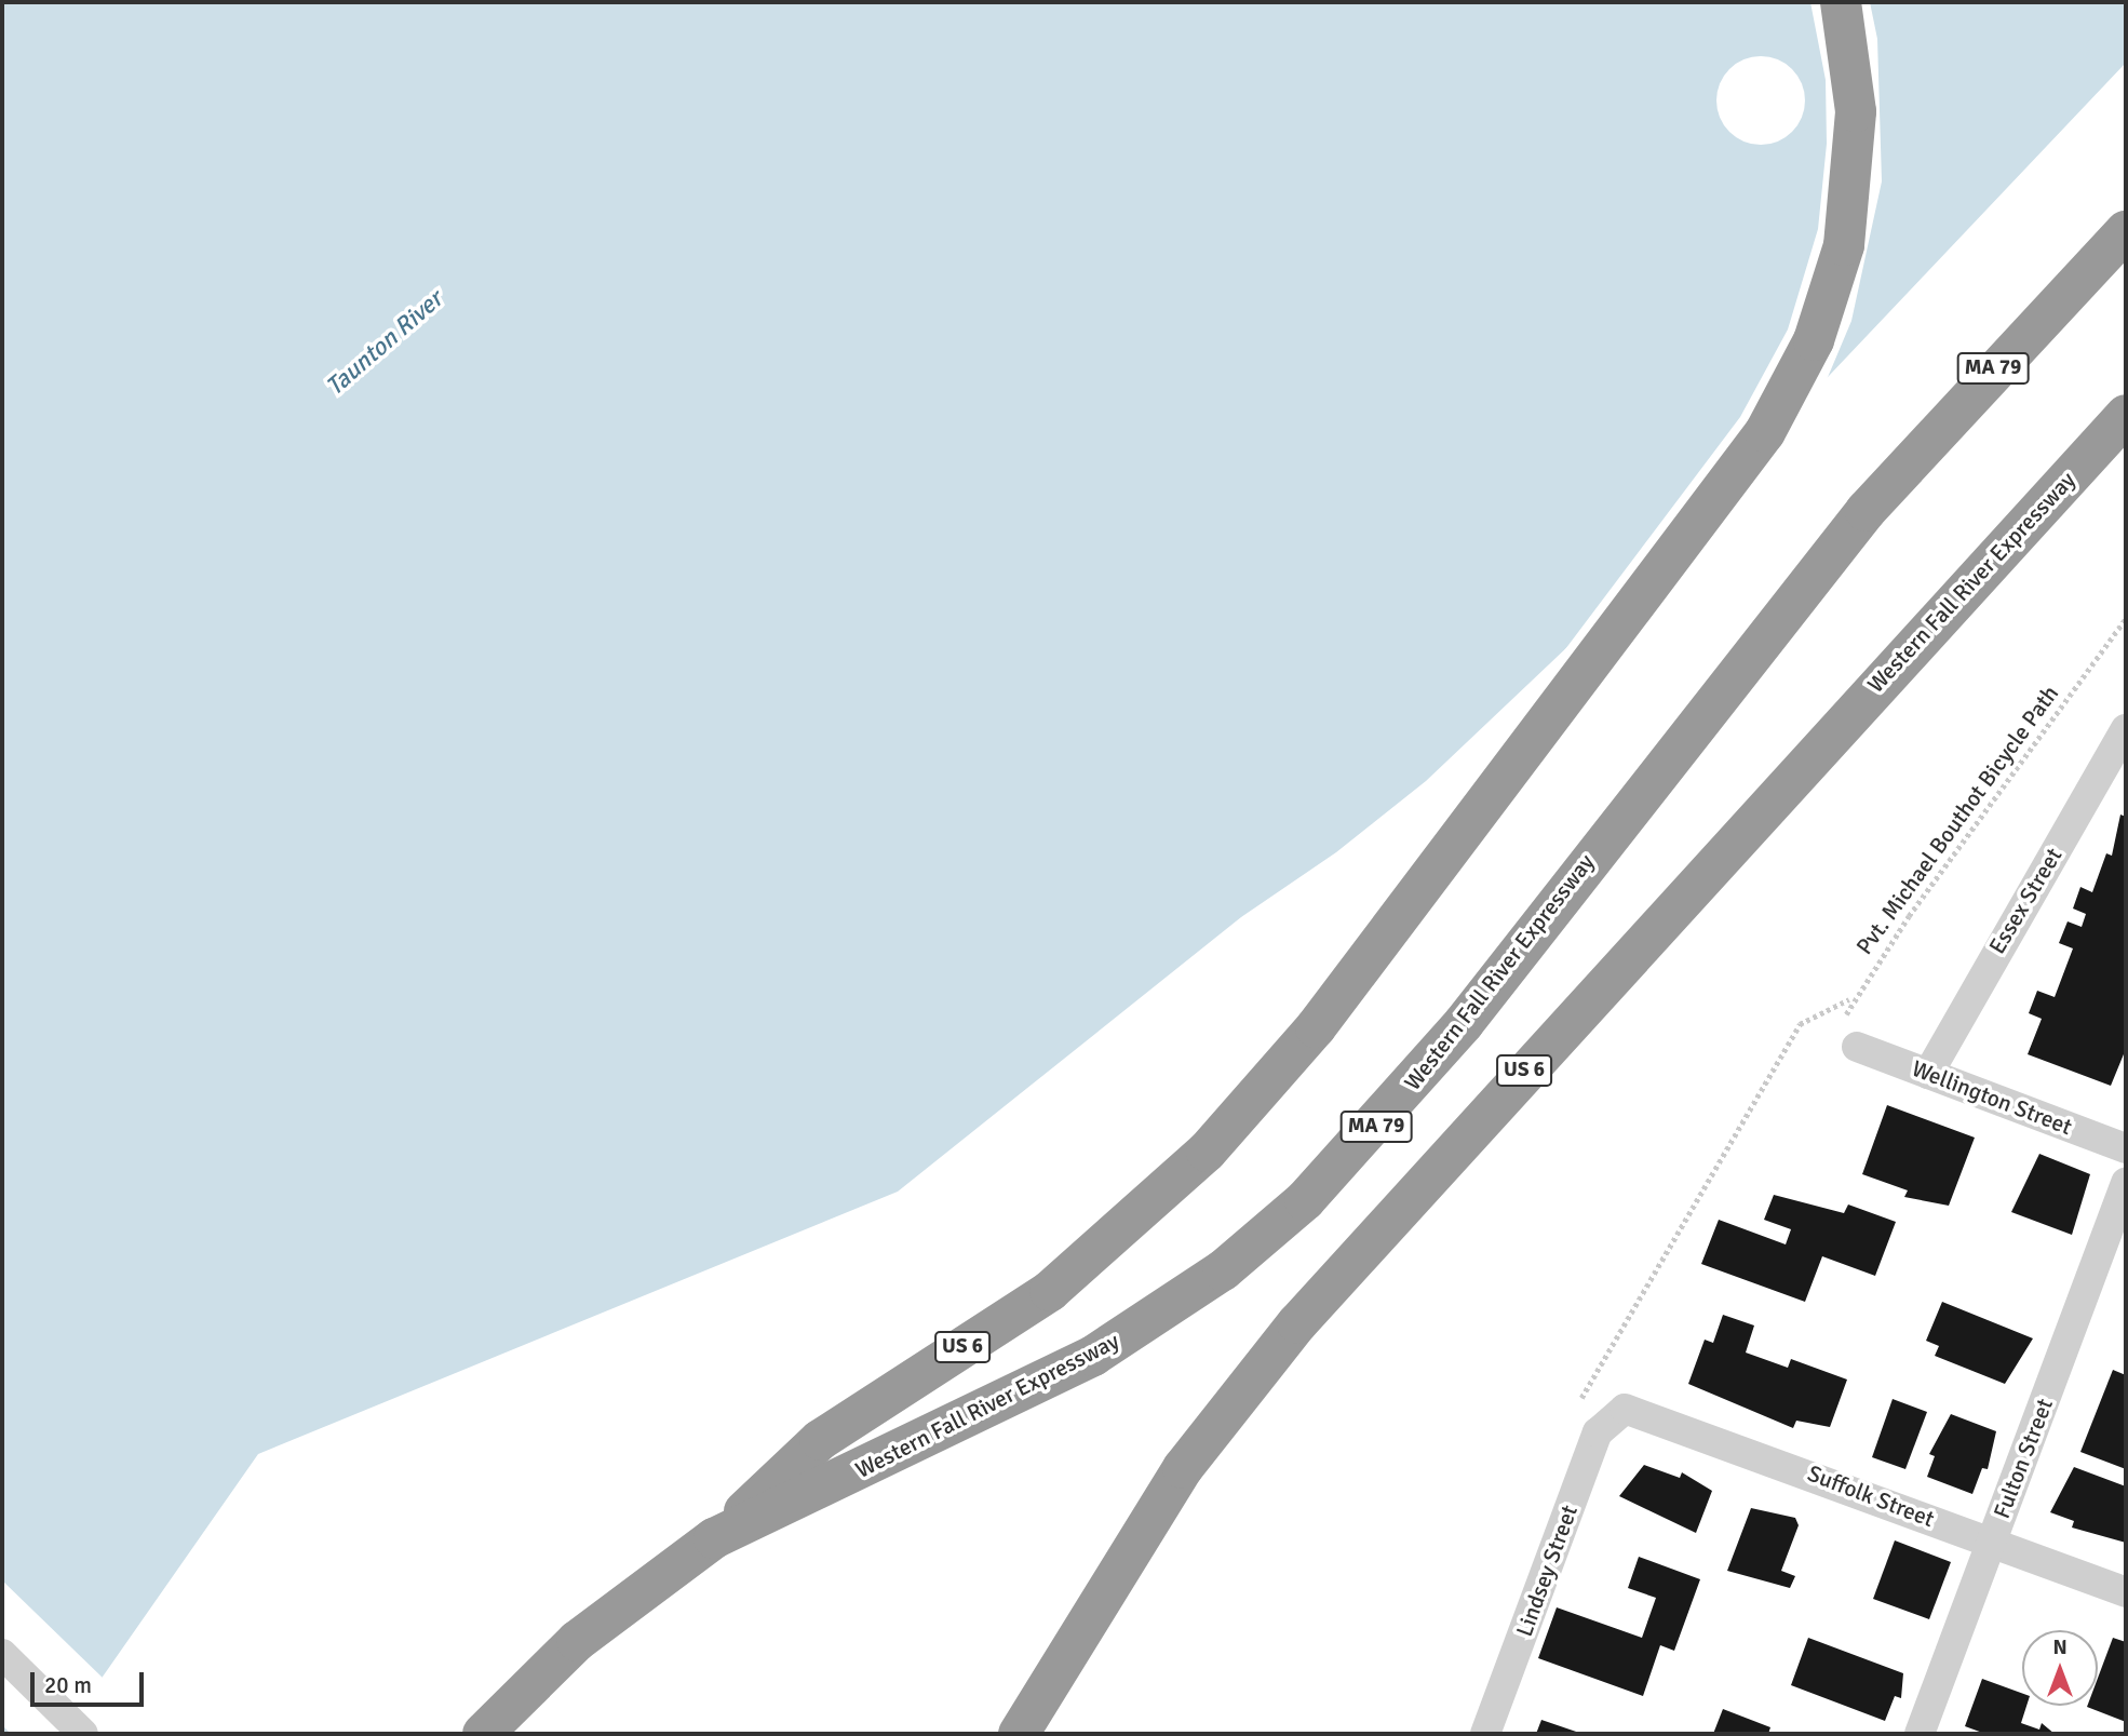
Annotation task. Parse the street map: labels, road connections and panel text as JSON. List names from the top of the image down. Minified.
{"streets":{"highway":["MA 79","Western Fall River Expressway","US 6"],"street":["Essex Street","Wellington Street","Fulton Street","Suffolk Street","Lindsey Street"],"path":["Pvt. Michael Bouthot Bicycle Path"]},"crossings":[["Western Fall River Expressway","US 6"],["Essex Street","Wellington Street"],["Fulton Street","Suffolk Street"],["Suffolk Street","Lindsey Street"]],"water":["Taunton River"],"scale_bar":"20 m","north":"top"}
